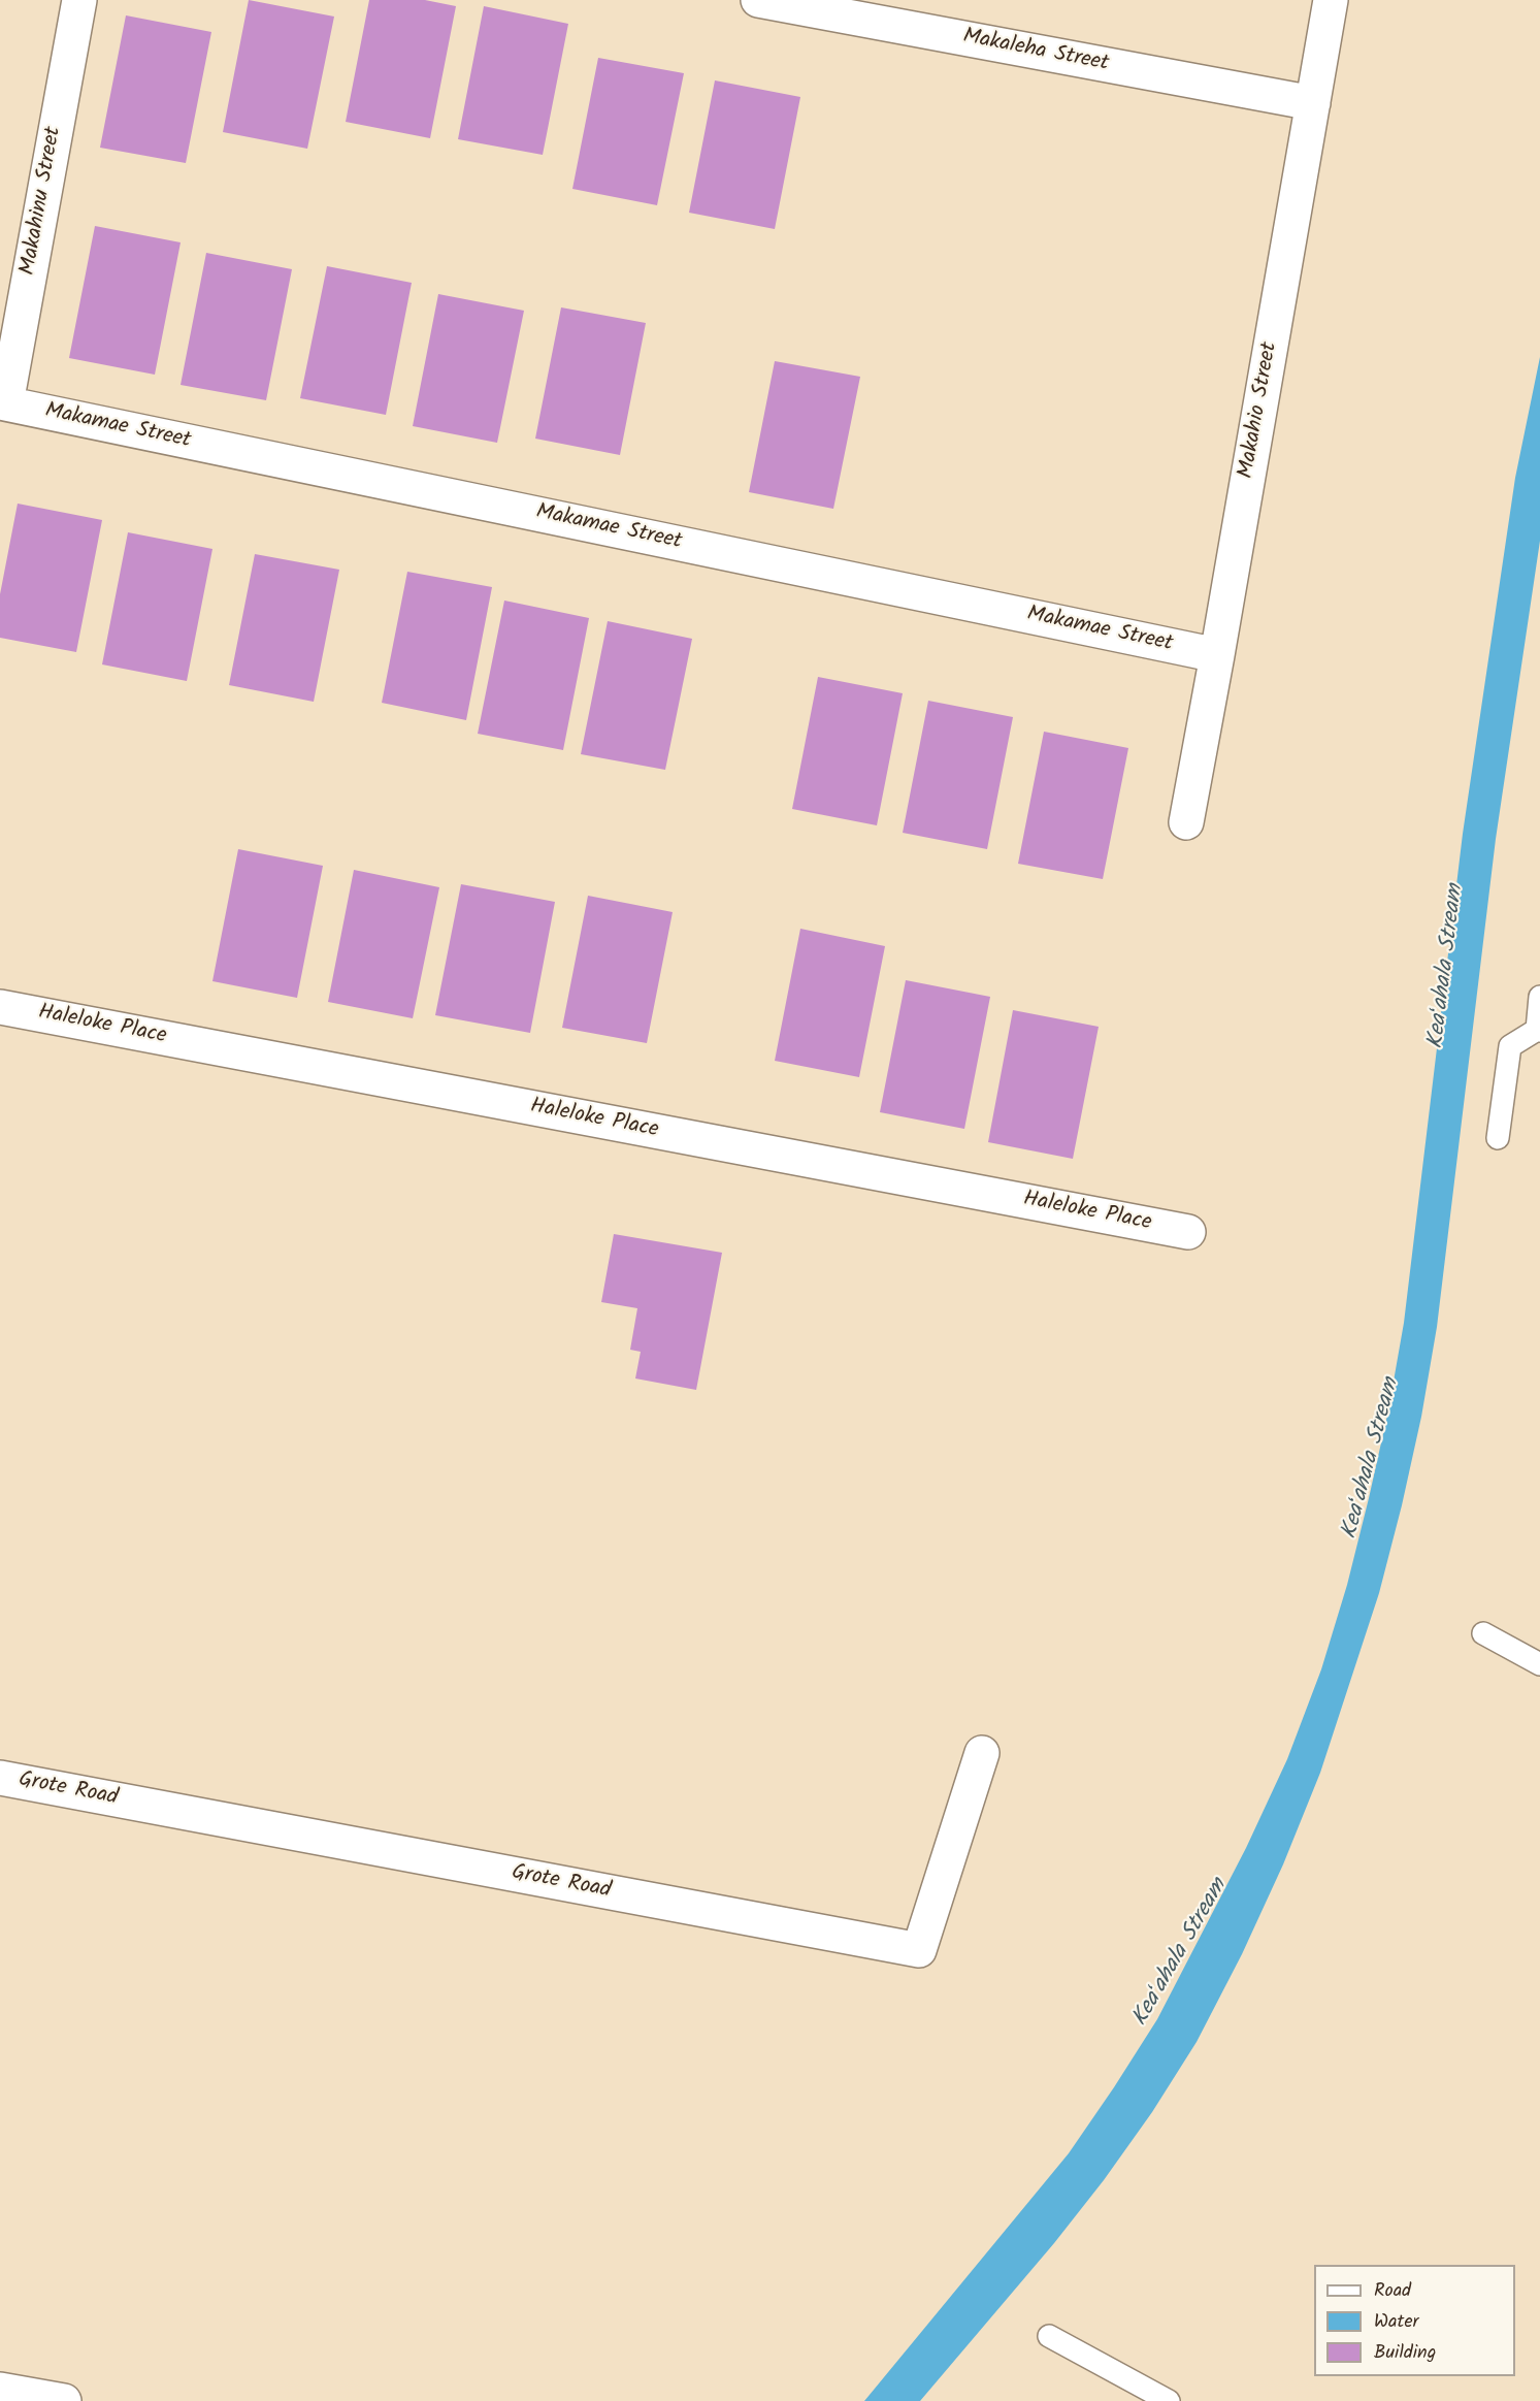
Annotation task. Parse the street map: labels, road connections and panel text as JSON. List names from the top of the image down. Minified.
{"streets":{"street":["Makaleha Street","Makahinu Street","Makahio Street","Makamae Street","Haleloke Place","Grote Road"]},"crossings":[["Makaleha Street","Makahio Street"],["Makahinu Street","Makamae Street"],["Makahio Street","Makamae Street"]],"water":["Keaʻahala Stream"],"legend":["Road","Water","Building"]}
